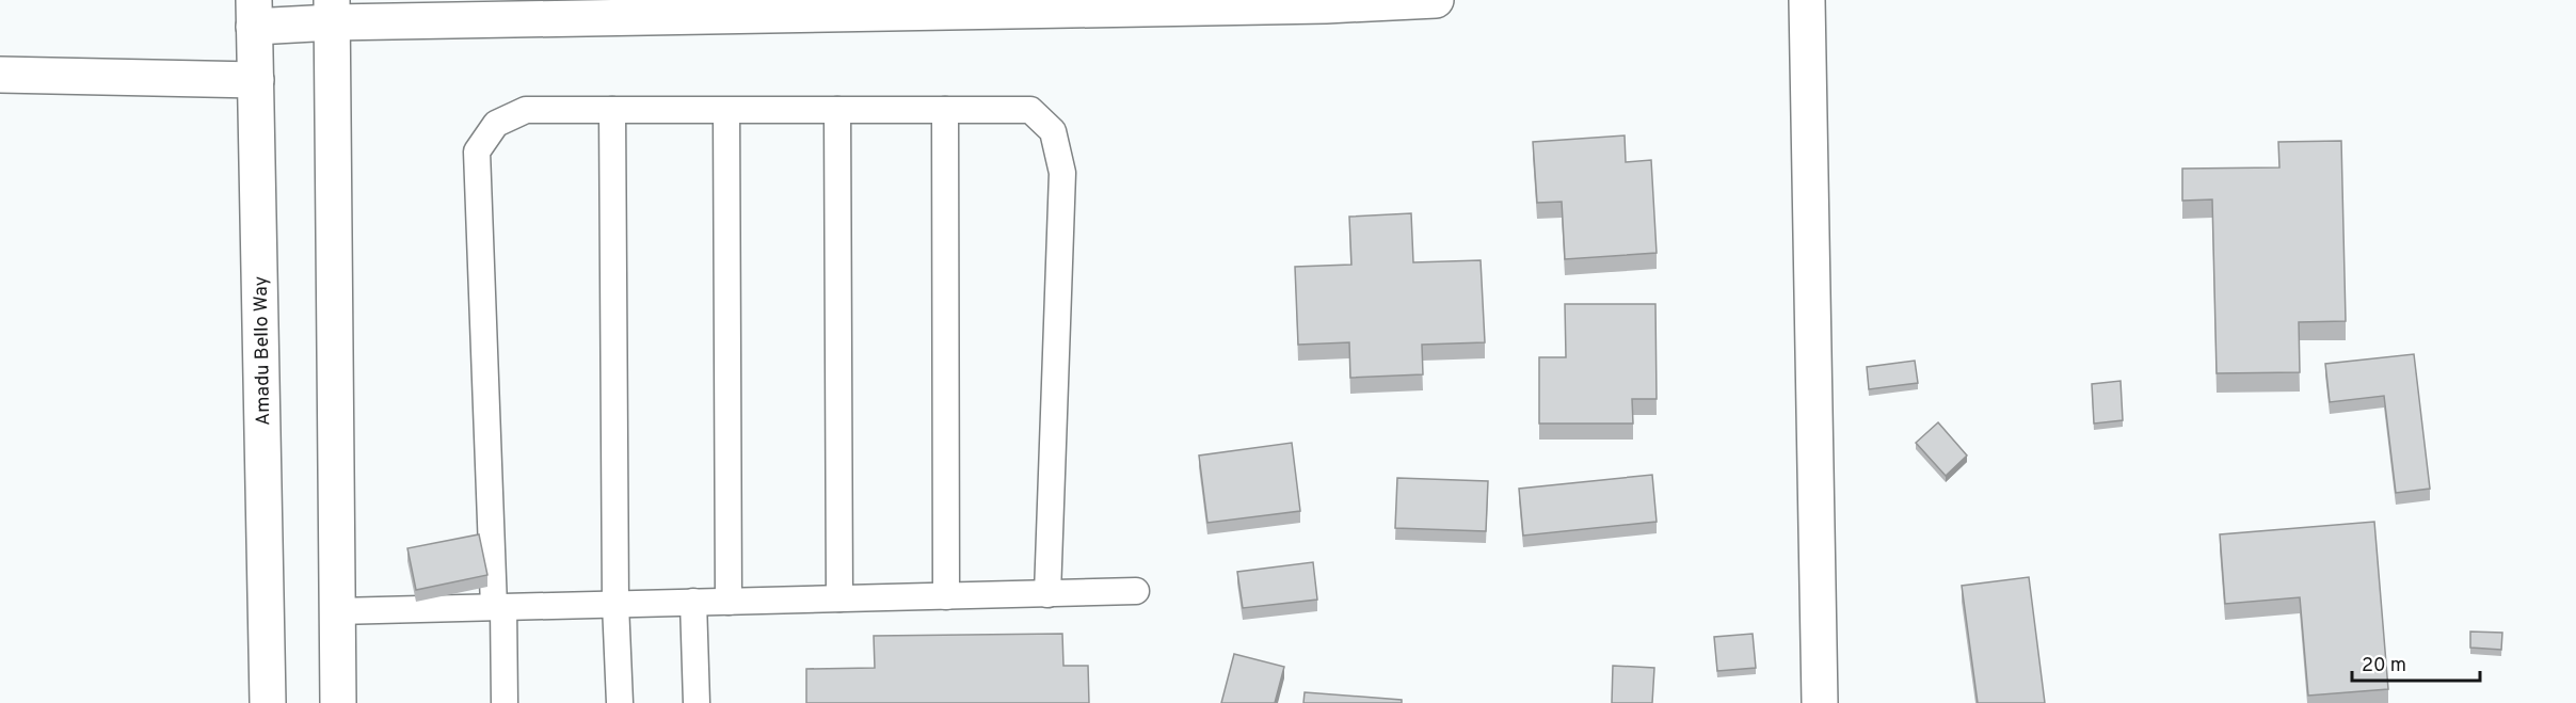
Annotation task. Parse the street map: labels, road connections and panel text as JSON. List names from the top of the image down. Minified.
{"streets":{"street":["Amadu Bello Way"]},"scale_bar":"20 m"}
